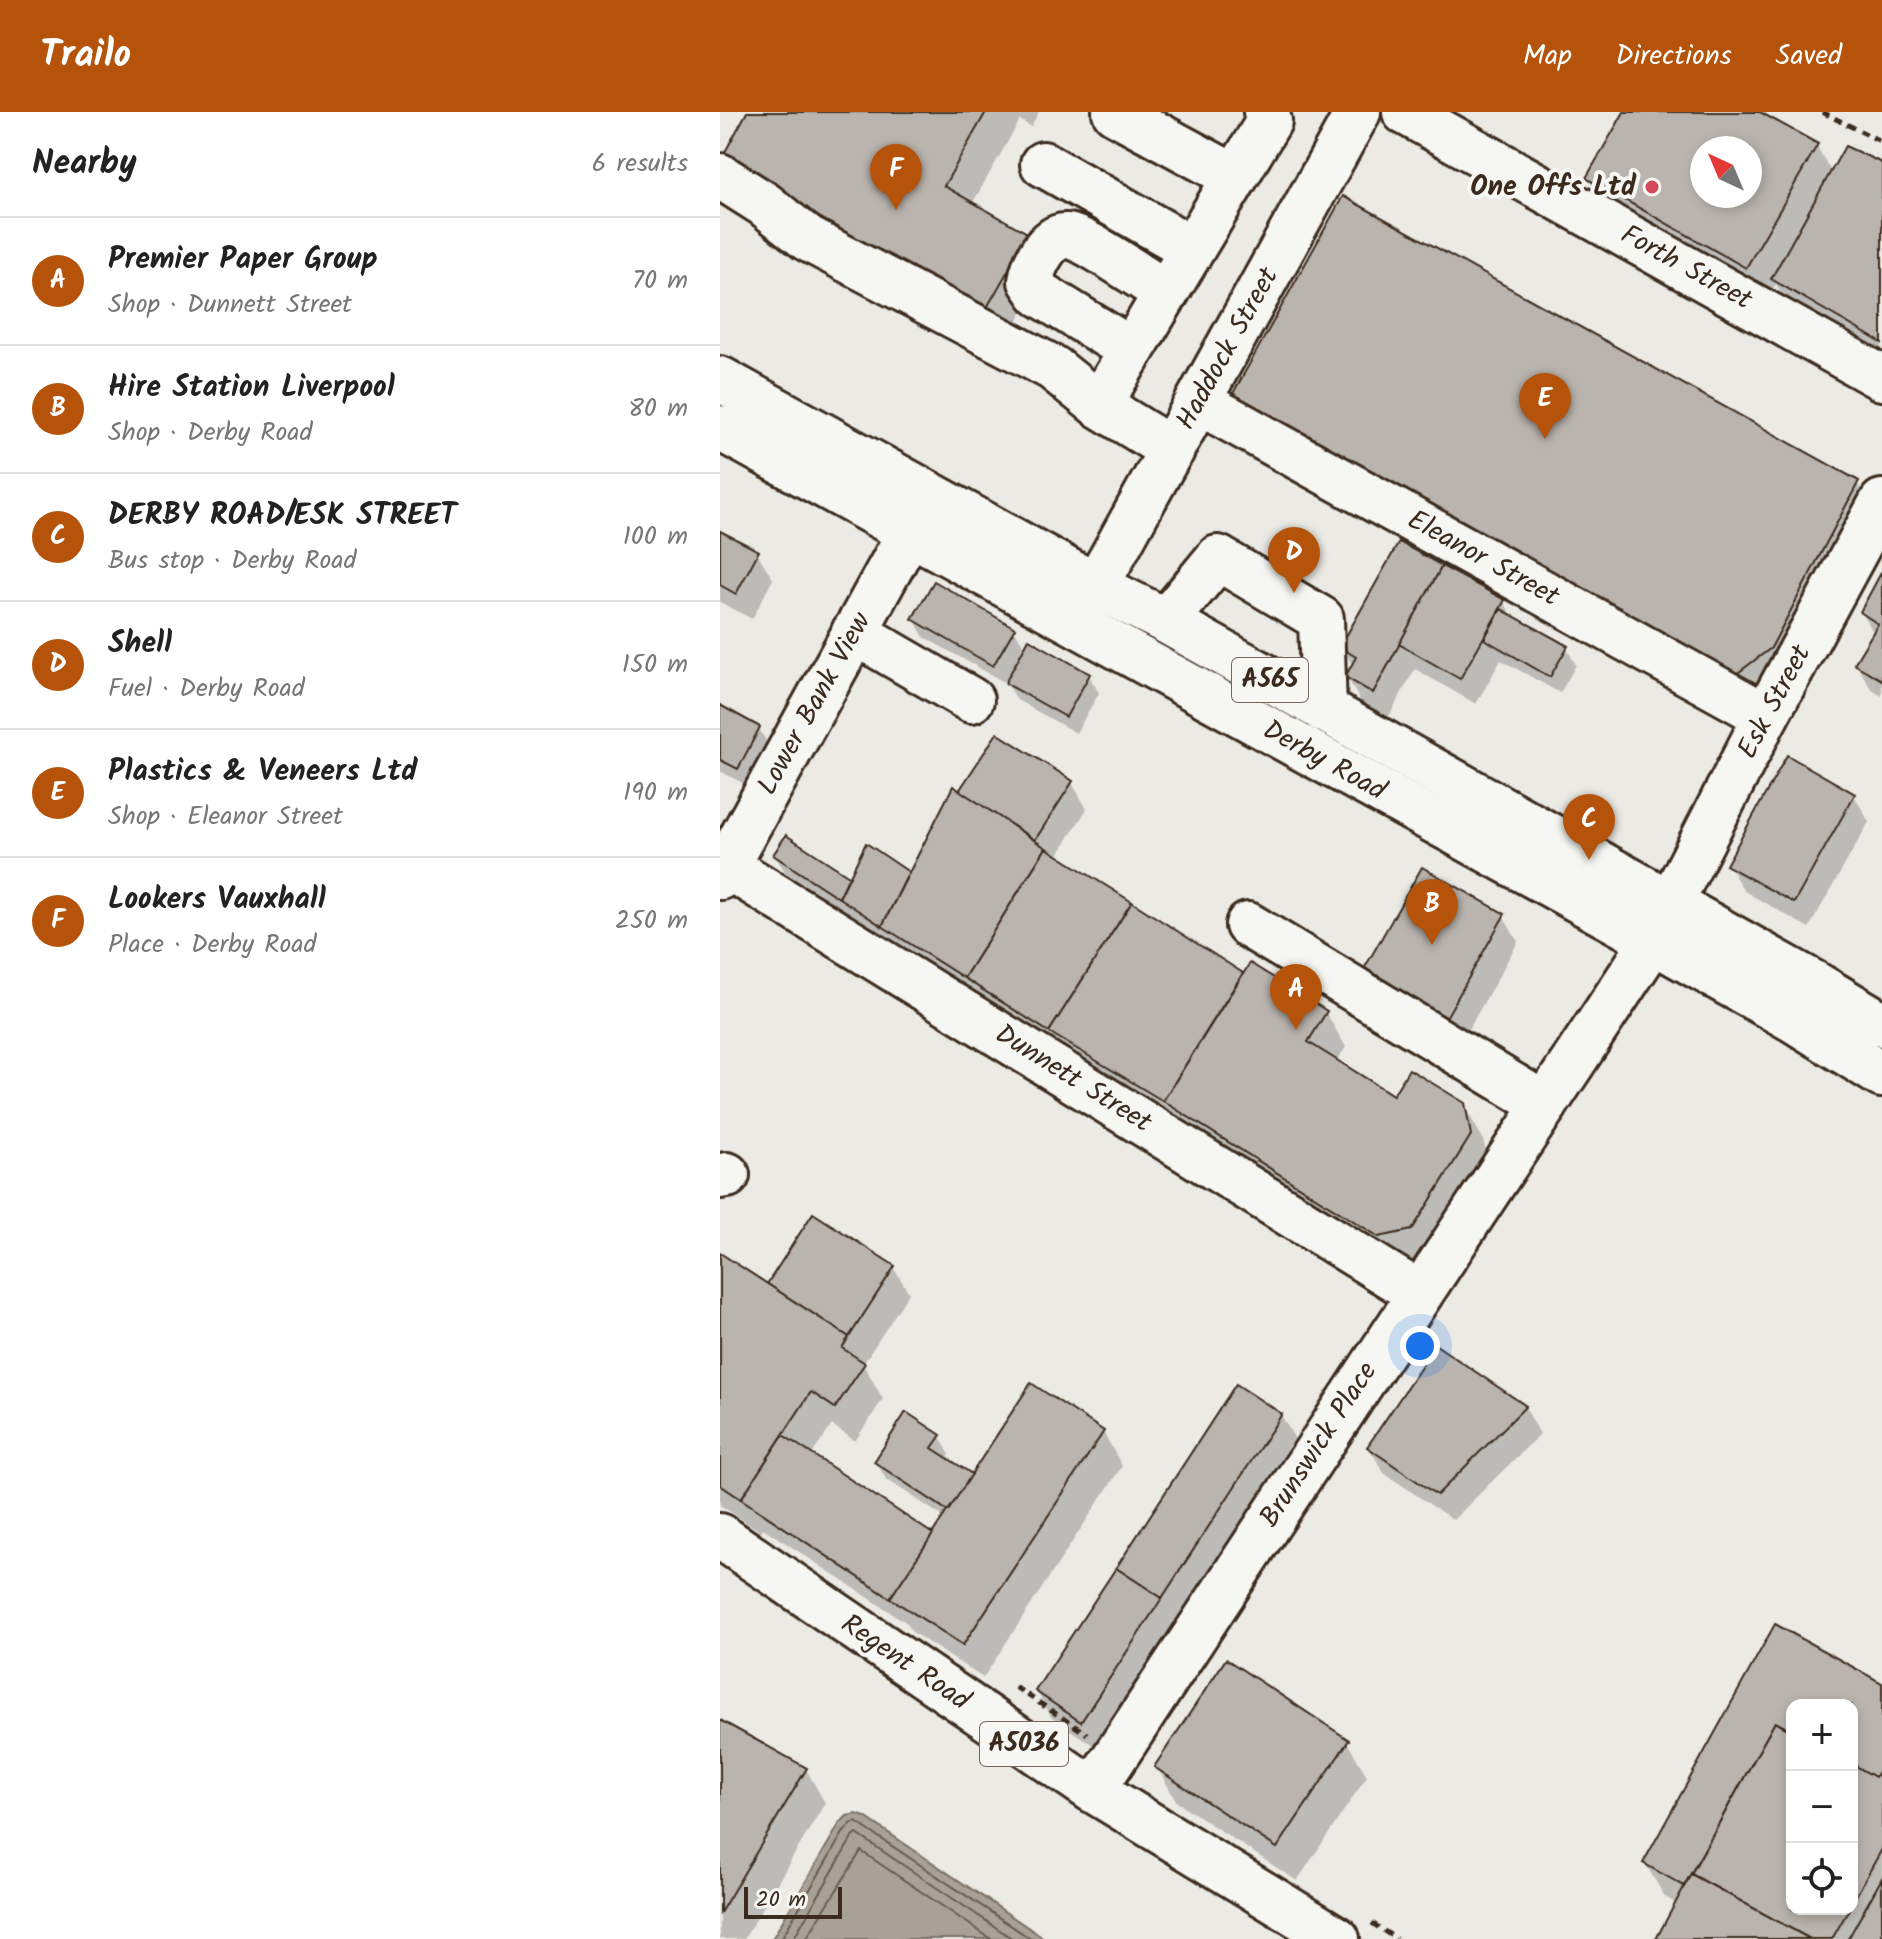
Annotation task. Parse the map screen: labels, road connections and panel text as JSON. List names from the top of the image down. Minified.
{"streets":{"main road":["Forth Street","Haddock Street","Eleanor Street","A565","Esk Street","Lower Bank View","Derby Road","Dunnett Street","Brunswick Place","Regent Road","A5036"]},"crossings":[["Haddock Street","Eleanor Street"],["Haddock Street","Derby Road"],["Eleanor Street","Esk Street"],["Esk Street","Derby Road"],["Esk Street","Brunswick Place"],["Lower Bank View","Derby Road"],["Lower Bank View","Dunnett Street"],["Derby Road","Brunswick Place"],["Dunnett Street","Brunswick Place"],["Brunswick Place","Regent Road"]],"places":["One Offs Ltd"],"scale_bar":"20 m","north":"top left","page":{"header":"Trailo","nav":["Map","Directions","Saved"],"heading":["Nearby","6 results"],"pins":["F","E","D","C","B","A"],"list":[{"mark":"A","name":"Premier Paper Group","note":"Shop · Dunnett Street","value":"70 m"},{"mark":"B","name":"Hire Station Liverpool","note":"Shop · Derby Road","value":"80 m"},{"mark":"C","name":"DERBY ROAD/ESK STREET","note":"Bus stop · Derby Road","value":"100 m"},{"mark":"D","name":"Shell","note":"Fuel · Derby Road","value":"150 m"},{"mark":"E","name":"Plastics & Veneers Ltd","note":"Shop · Eleanor Street","value":"190 m"},{"mark":"F","name":"Lookers Vauxhall","note":"Place · Derby Road","value":"250 m"}],"map_buttons":["+","−"],"scale":"20 m"}}
